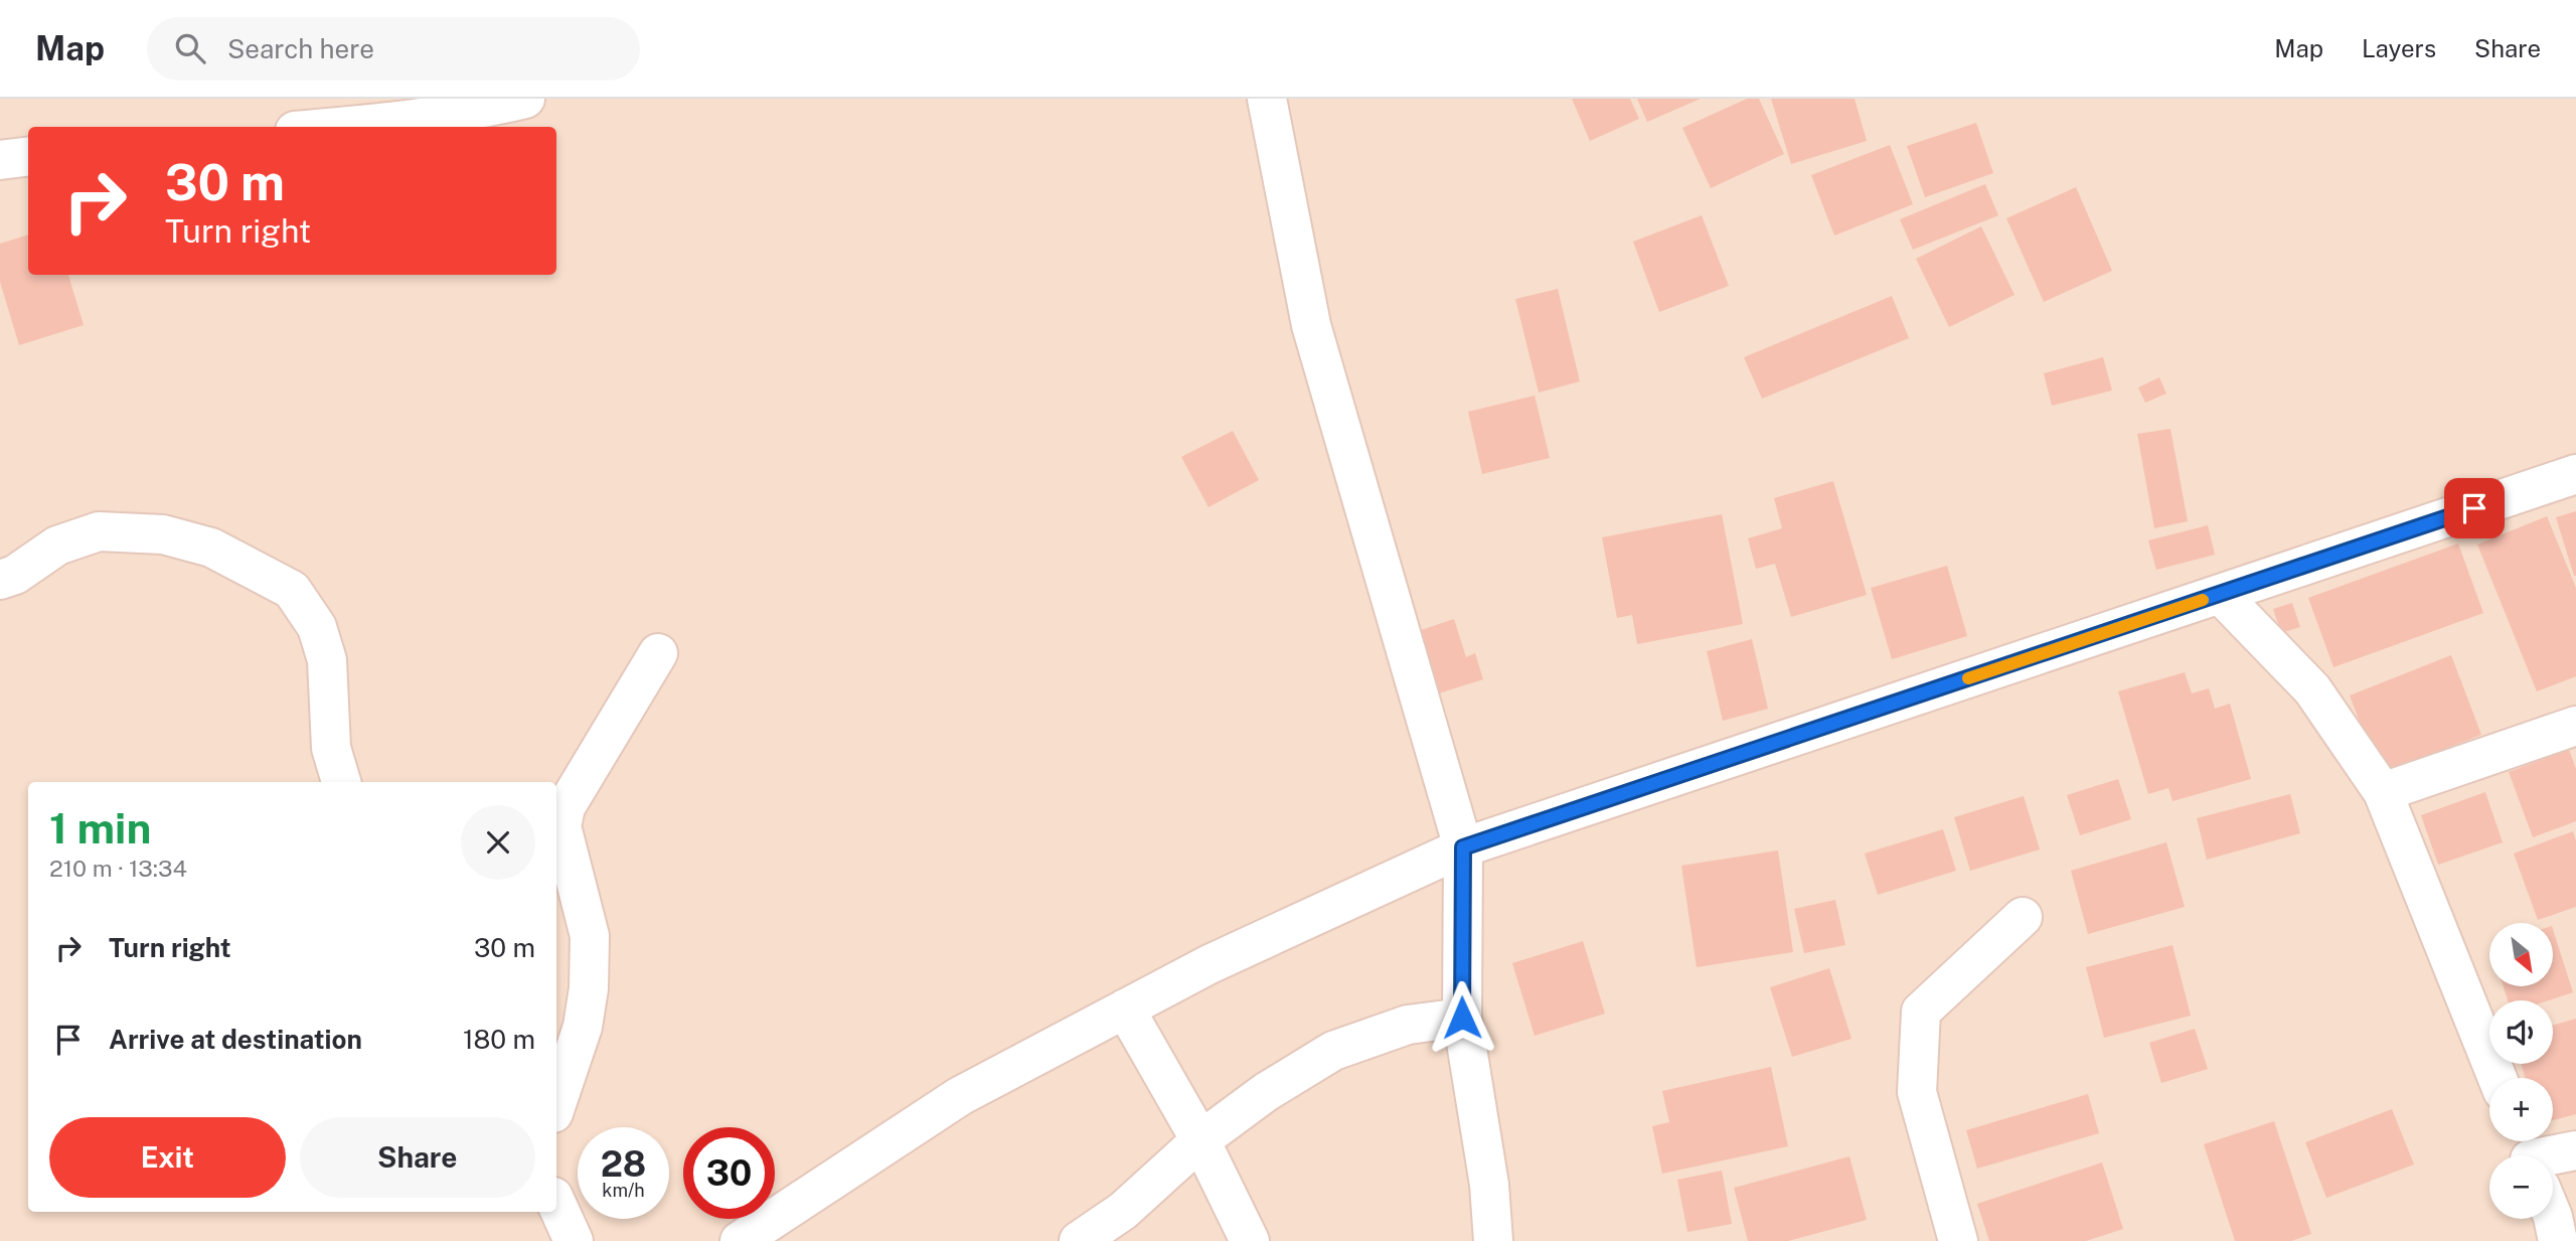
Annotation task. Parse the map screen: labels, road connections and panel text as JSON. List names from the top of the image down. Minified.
{"north":"bottom right","page":{"header":"Map","search":"Search here","nav":["Map","Layers","Share"],"turn":["30 m","Turn right"],"heading":["1 min","210 m · 13:34"],"list":[{"name":"Turn right","value":"30 m"},{"name":"Arrive at destination","value":"180 m"}],"map_buttons":["+","−"],"buttons":["Exit","Share"],"speed":"28 km/h","limit":"30"}}
